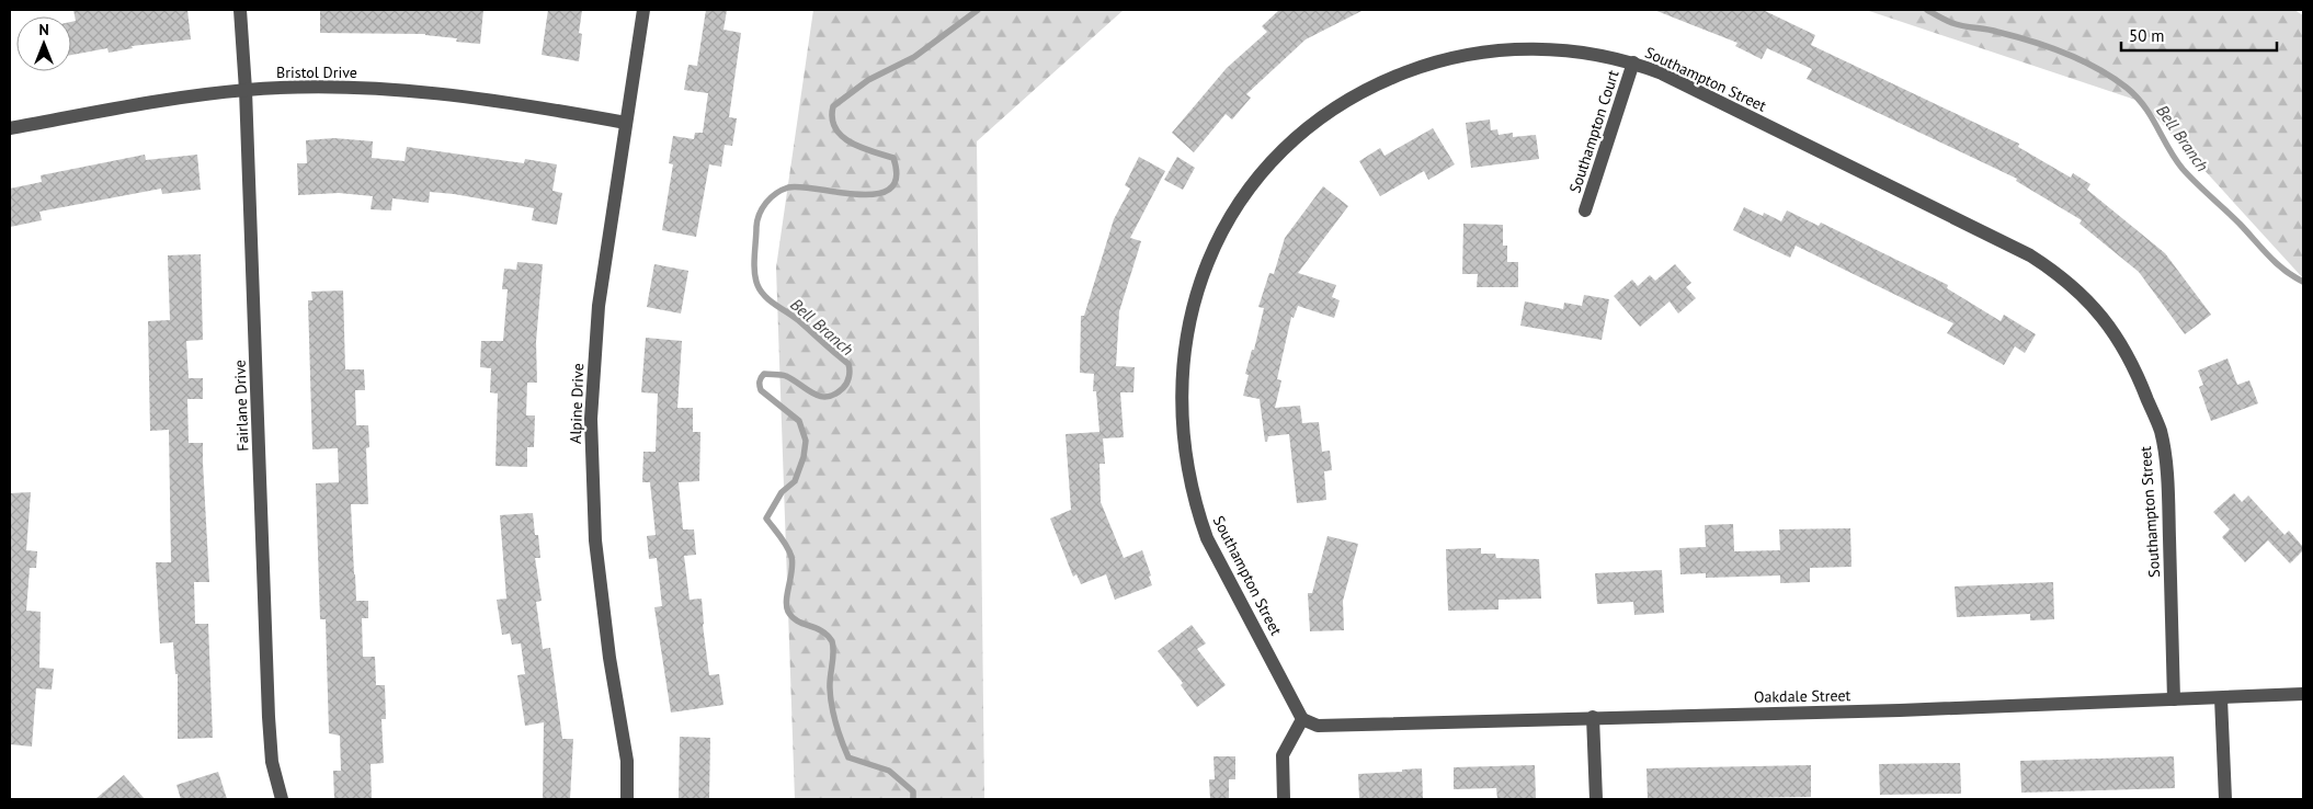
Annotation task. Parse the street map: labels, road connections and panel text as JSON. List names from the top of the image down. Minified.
{"streets":{"street":["Bristol Drive","Southampton Street","Southampton Court","Alpine Drive","Fairlane Drive","Oakdale Street"]},"crossings":[["Bristol Drive","Alpine Drive"],["Bristol Drive","Fairlane Drive"],["Southampton Street","Southampton Court"],["Southampton Street","Oakdale Street"]],"water":["Bell Branch"],"scale_bar":"50 m","north":"top"}
